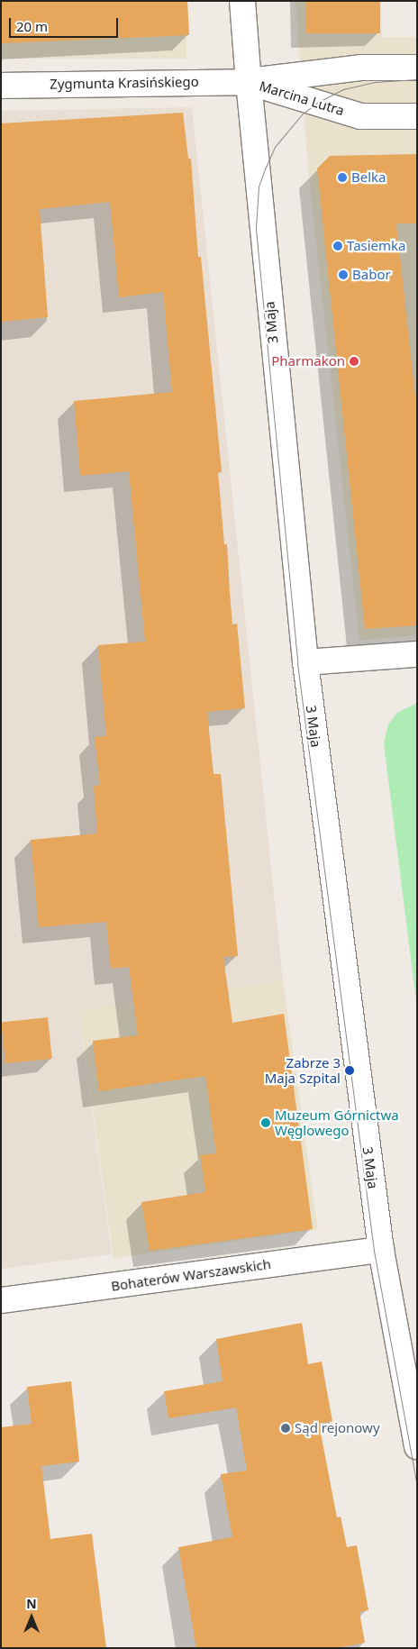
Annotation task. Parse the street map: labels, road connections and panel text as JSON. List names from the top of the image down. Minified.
{"streets":{"street":["Zygmunta Krasińskiego","Marcina Lutra","3 Maja","Bohaterów Warszawskich"]},"crossings":[["Zygmunta Krasińskiego","Marcina Lutra"],["Zygmunta Krasińskiego","3 Maja"],["Marcina Lutra","3 Maja"],["3 Maja","Bohaterów Warszawskich"]],"places":["Belka","Tasiemka","Babor","Pharmakon","Zabrze 3 Maja Szpital","Muzeum Górnictwa Węglowego","Sąd rejonowy"],"scale_bar":"20 m","north":"top"}
